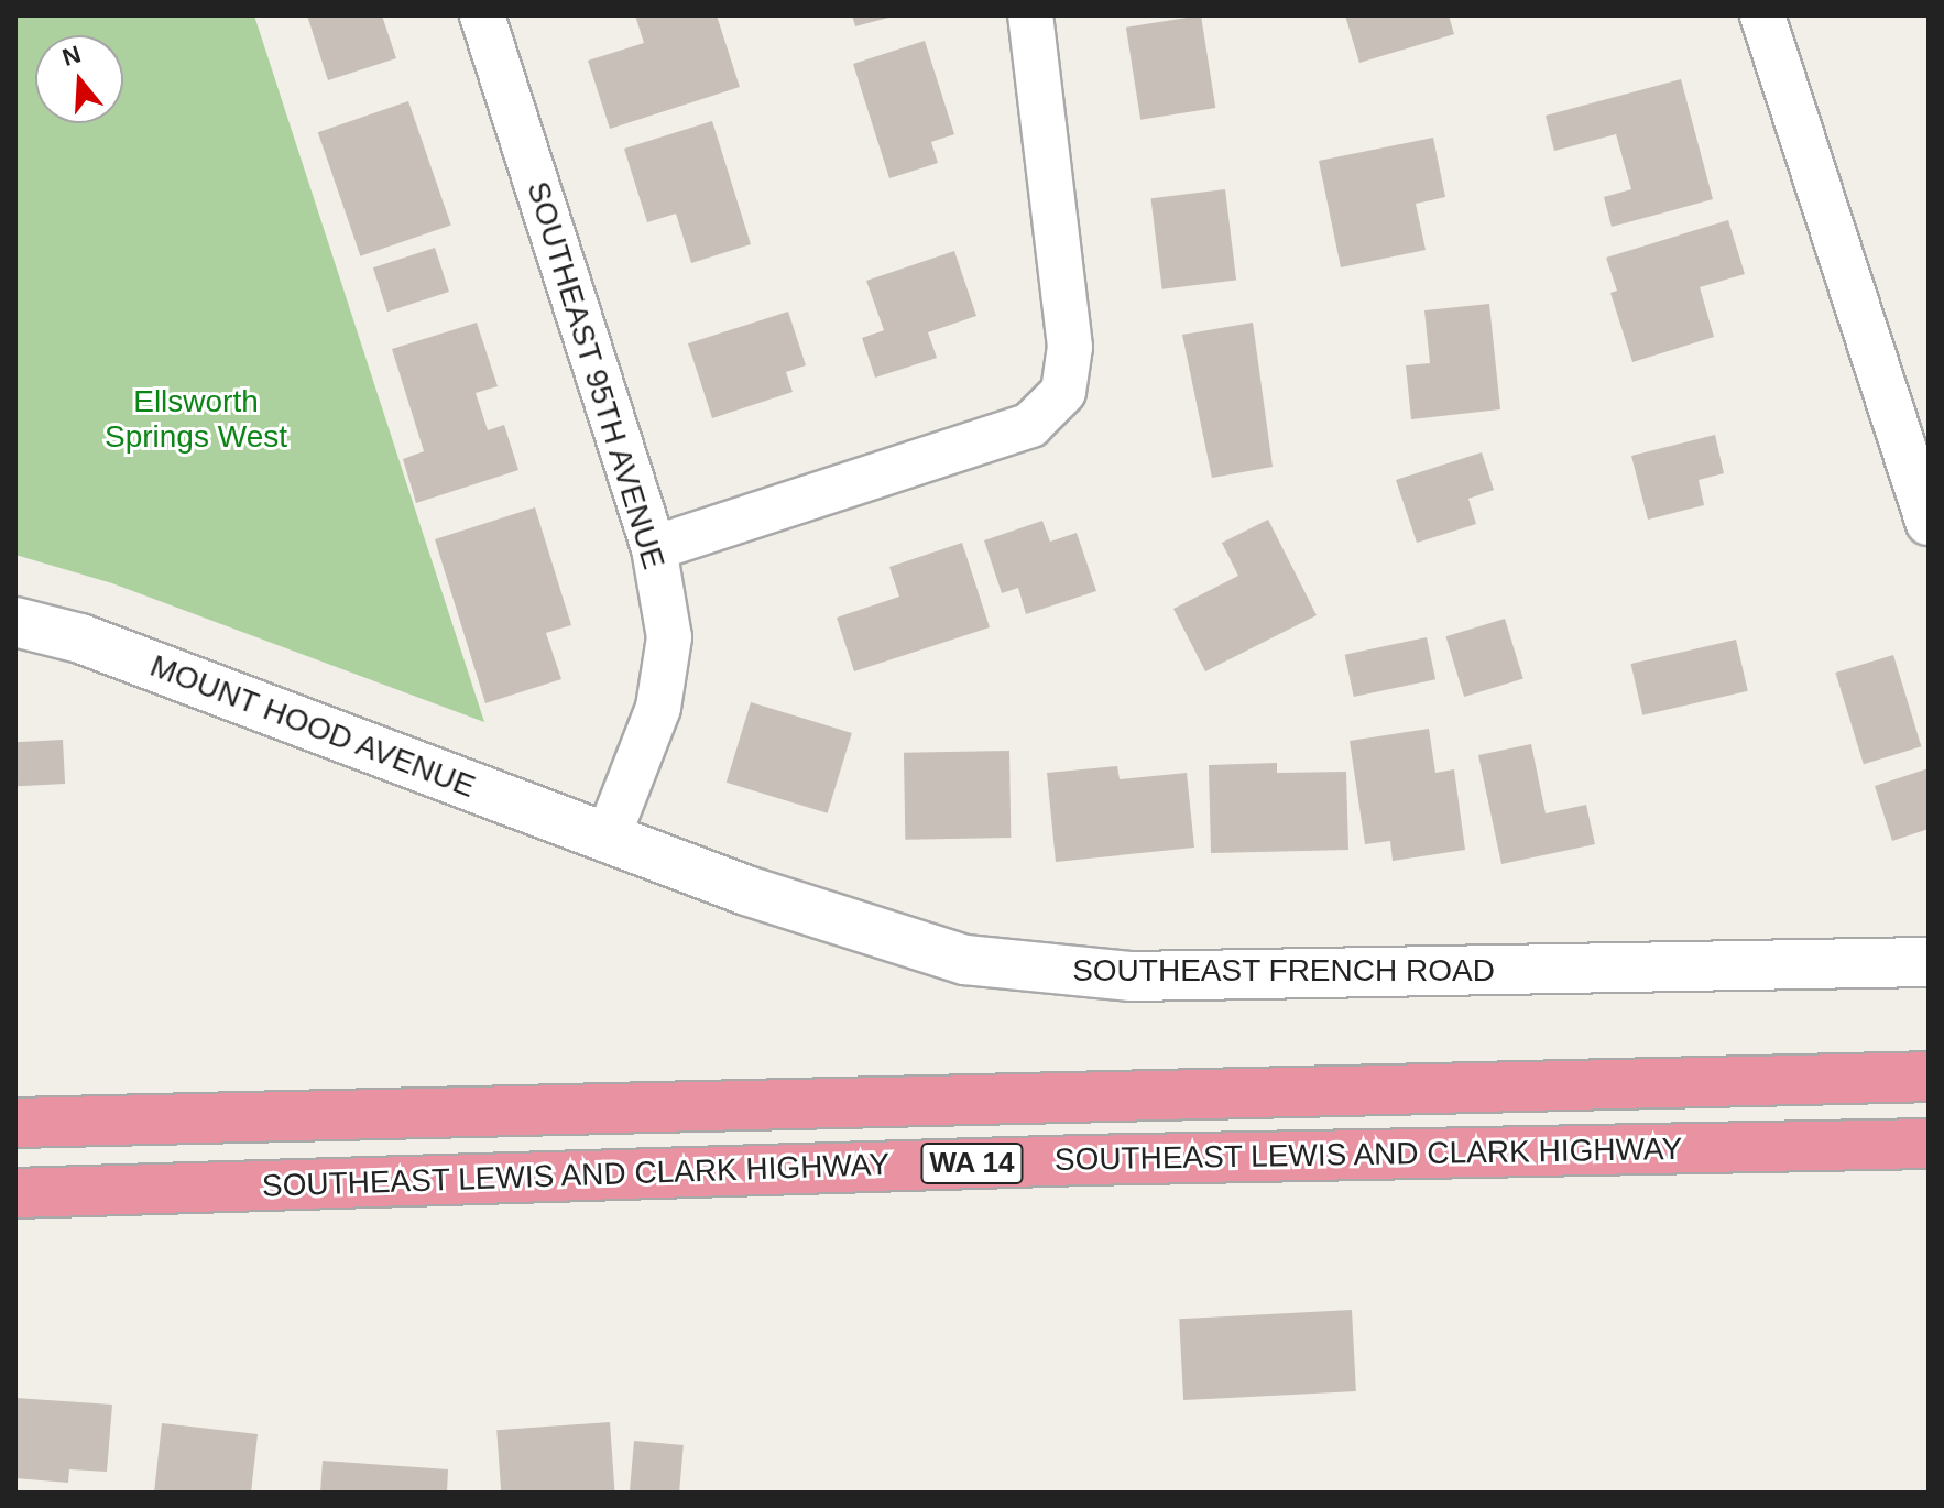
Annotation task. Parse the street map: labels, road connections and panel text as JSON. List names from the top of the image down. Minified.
{"streets":{"highway":["SOUTHEAST LEWIS AND CLARK HIGHWAY","WA 14"],"street":["SOUTHEAST 95TH AVENUE","MOUNT HOOD AVENUE","SOUTHEAST FRENCH ROAD"]},"crossings":[["SOUTHEAST 95TH AVENUE","MOUNT HOOD AVENUE"],["SOUTHEAST 95TH AVENUE","SOUTHEAST FRENCH ROAD"],["MOUNT HOOD AVENUE","SOUTHEAST FRENCH ROAD"]],"parks":["Ellsworth Springs West"],"north":"top"}
